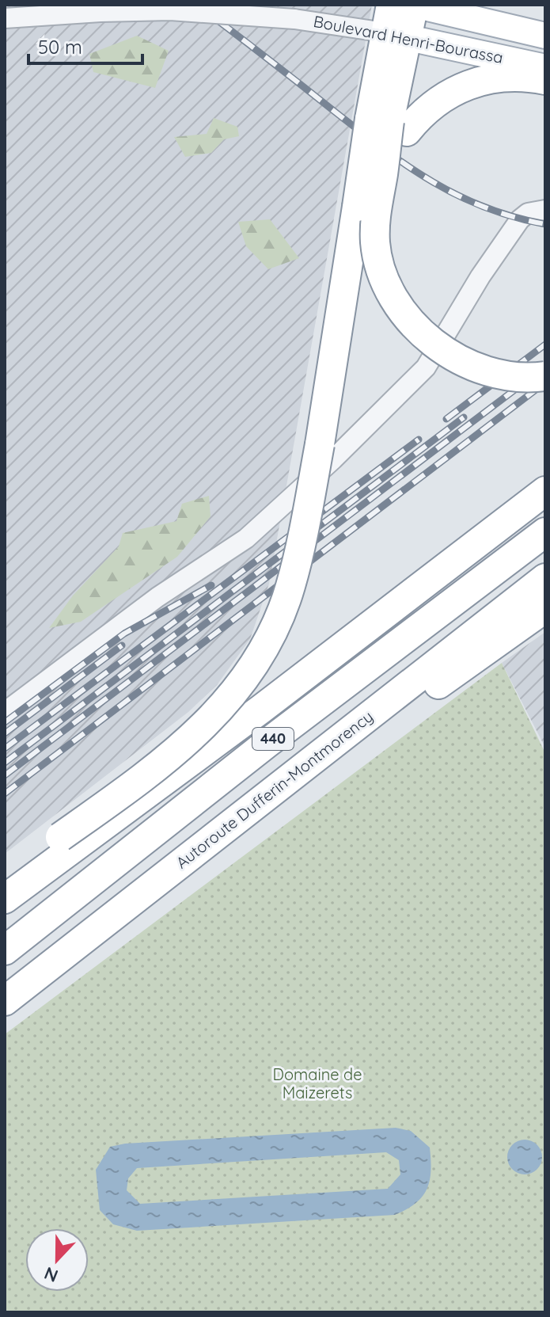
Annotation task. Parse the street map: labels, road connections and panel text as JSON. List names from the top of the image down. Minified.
{"streets":{"highway":["440","Autoroute Dufferin-Montmorency"],"main road":["Boulevard Henri-Bourassa"]},"parks":["Domaine de Maizerets"],"scale_bar":"50 m","north":"bottom"}
